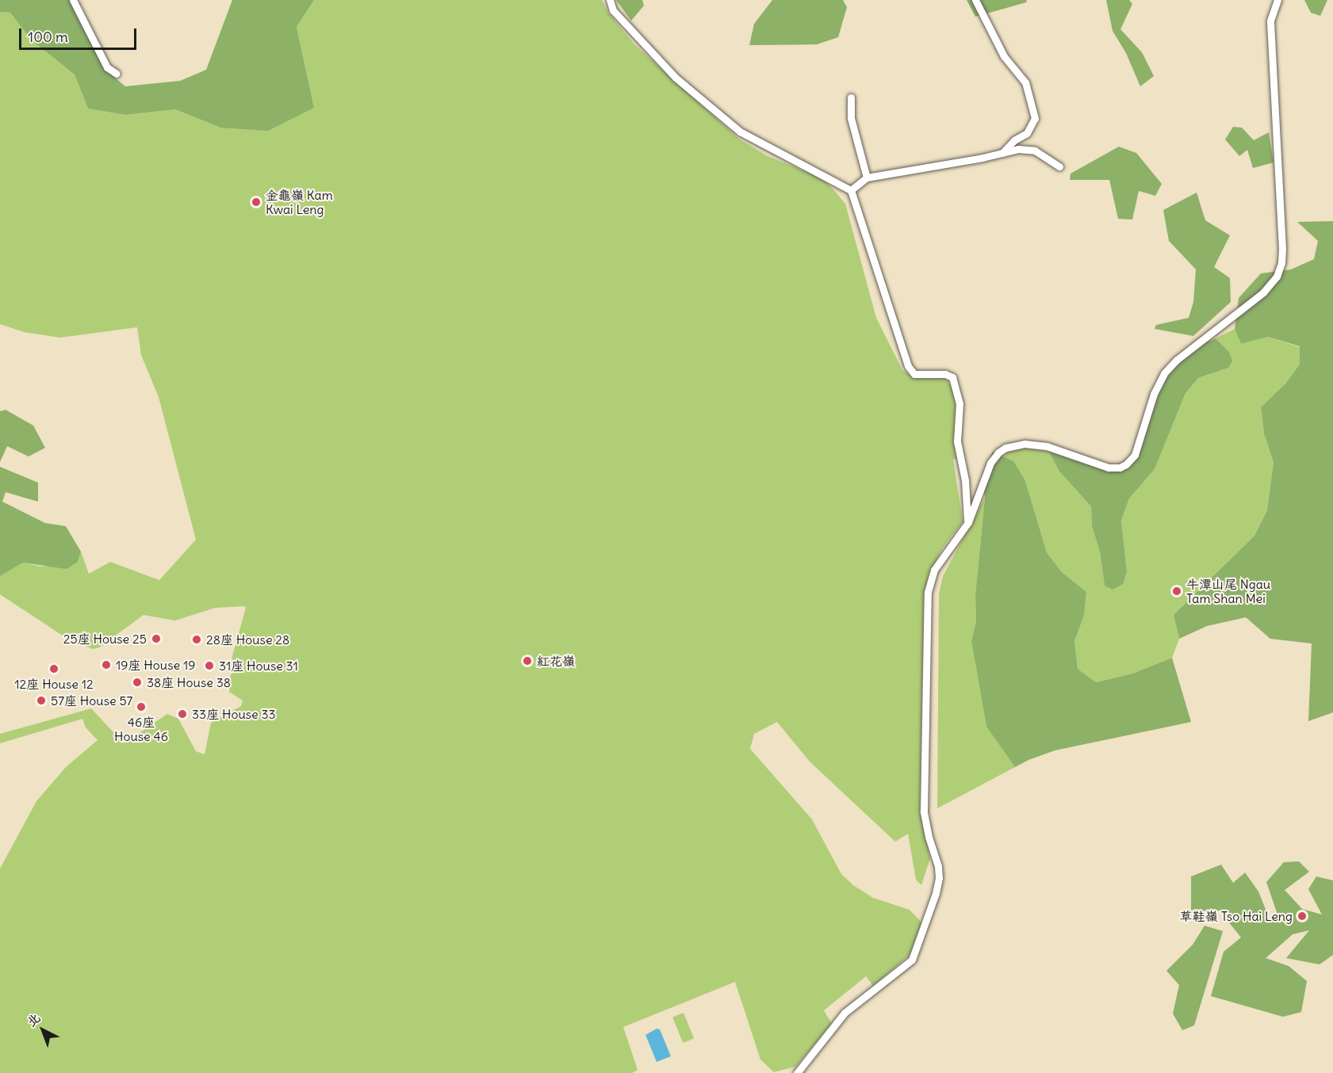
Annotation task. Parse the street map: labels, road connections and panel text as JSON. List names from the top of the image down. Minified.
{"places":["金龜嶺 Kam Kwai Leng","牛潭山尾 Ngau Tam Shan Mei","25座 House 25","28座 House 28","紅花嶺","19座 House 19","31座 House 31","12座 House 12","38座 House 38","57座 House 57","46座 House 46","33座 House 33","草鞋嶺 Tso Hai Leng"],"scale_bar":"100 m","north":"top left"}
